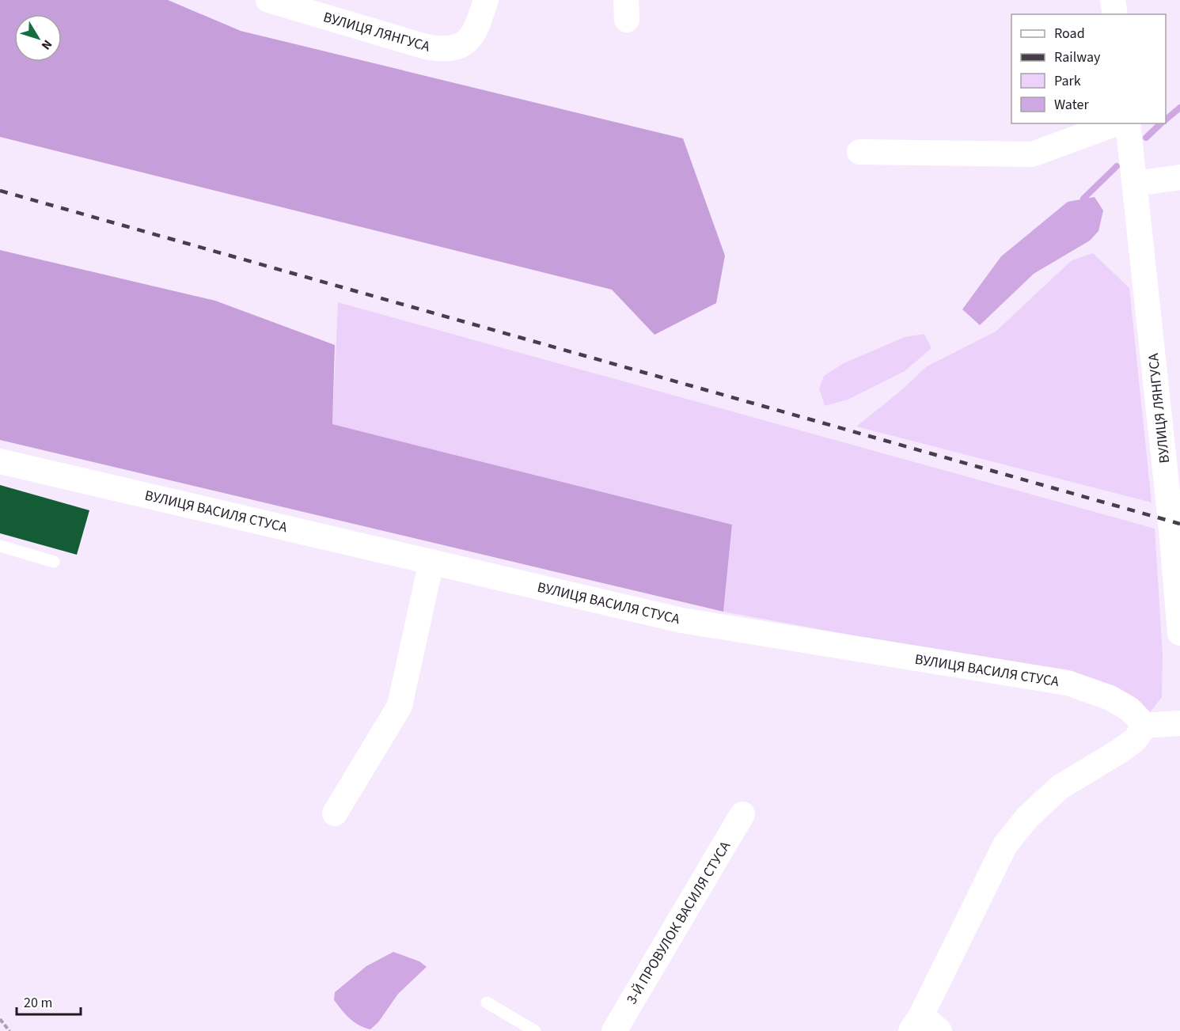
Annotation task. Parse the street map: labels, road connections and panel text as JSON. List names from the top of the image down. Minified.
{"streets":{"street":["ВУЛИЦЯ ЛЯНГУСА","ВУЛИЦЯ ВАСИЛЯ СТУСА","3-Й ПРОВУЛОК ВАСИЛЯ СТУСА"]},"legend":["Road","Railway","Park","Water"],"scale_bar":"20 m","north":"bottom right"}
